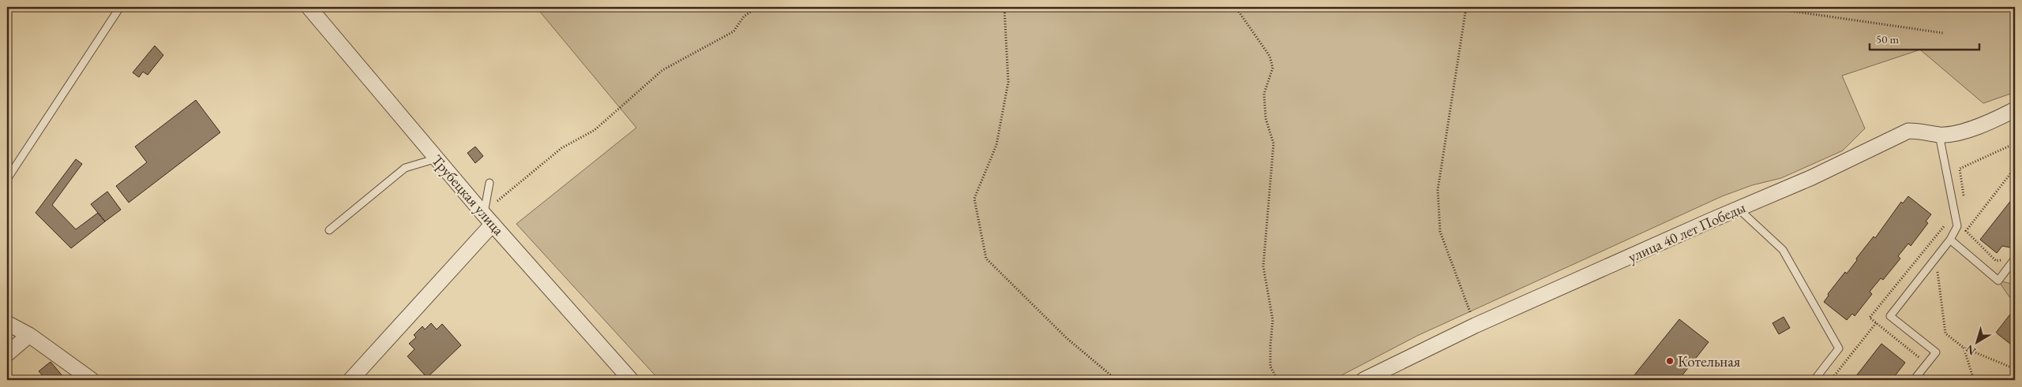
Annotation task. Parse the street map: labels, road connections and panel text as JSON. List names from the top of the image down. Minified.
{"streets":{"street":["Трубецкая улица","улица 40 лет Победы"]},"places":["Котельная"],"scale_bar":"50 m","north":"bottom left"}
